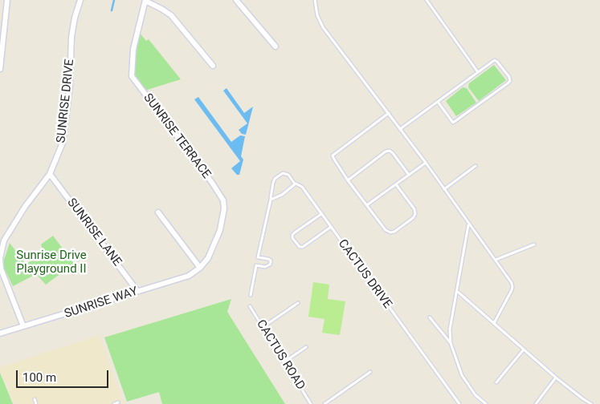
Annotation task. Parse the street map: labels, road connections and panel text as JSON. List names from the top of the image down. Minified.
{"streets":{"street":["SUNRISE DRIVE","SUNRISE TERRACE","SUNRISE LANE","SUNRISE WAY"],"lane":["CACTUS DRIVE","CACTUS ROAD"]},"crossings":[["SUNRISE DRIVE","SUNRISE LANE"],["SUNRISE DRIVE","SUNRISE WAY"],["SUNRISE TERRACE","SUNRISE WAY"],["SUNRISE LANE","SUNRISE WAY"]],"parks":["Sunrise Drive Playground II"],"scale_bar":"100 m"}
